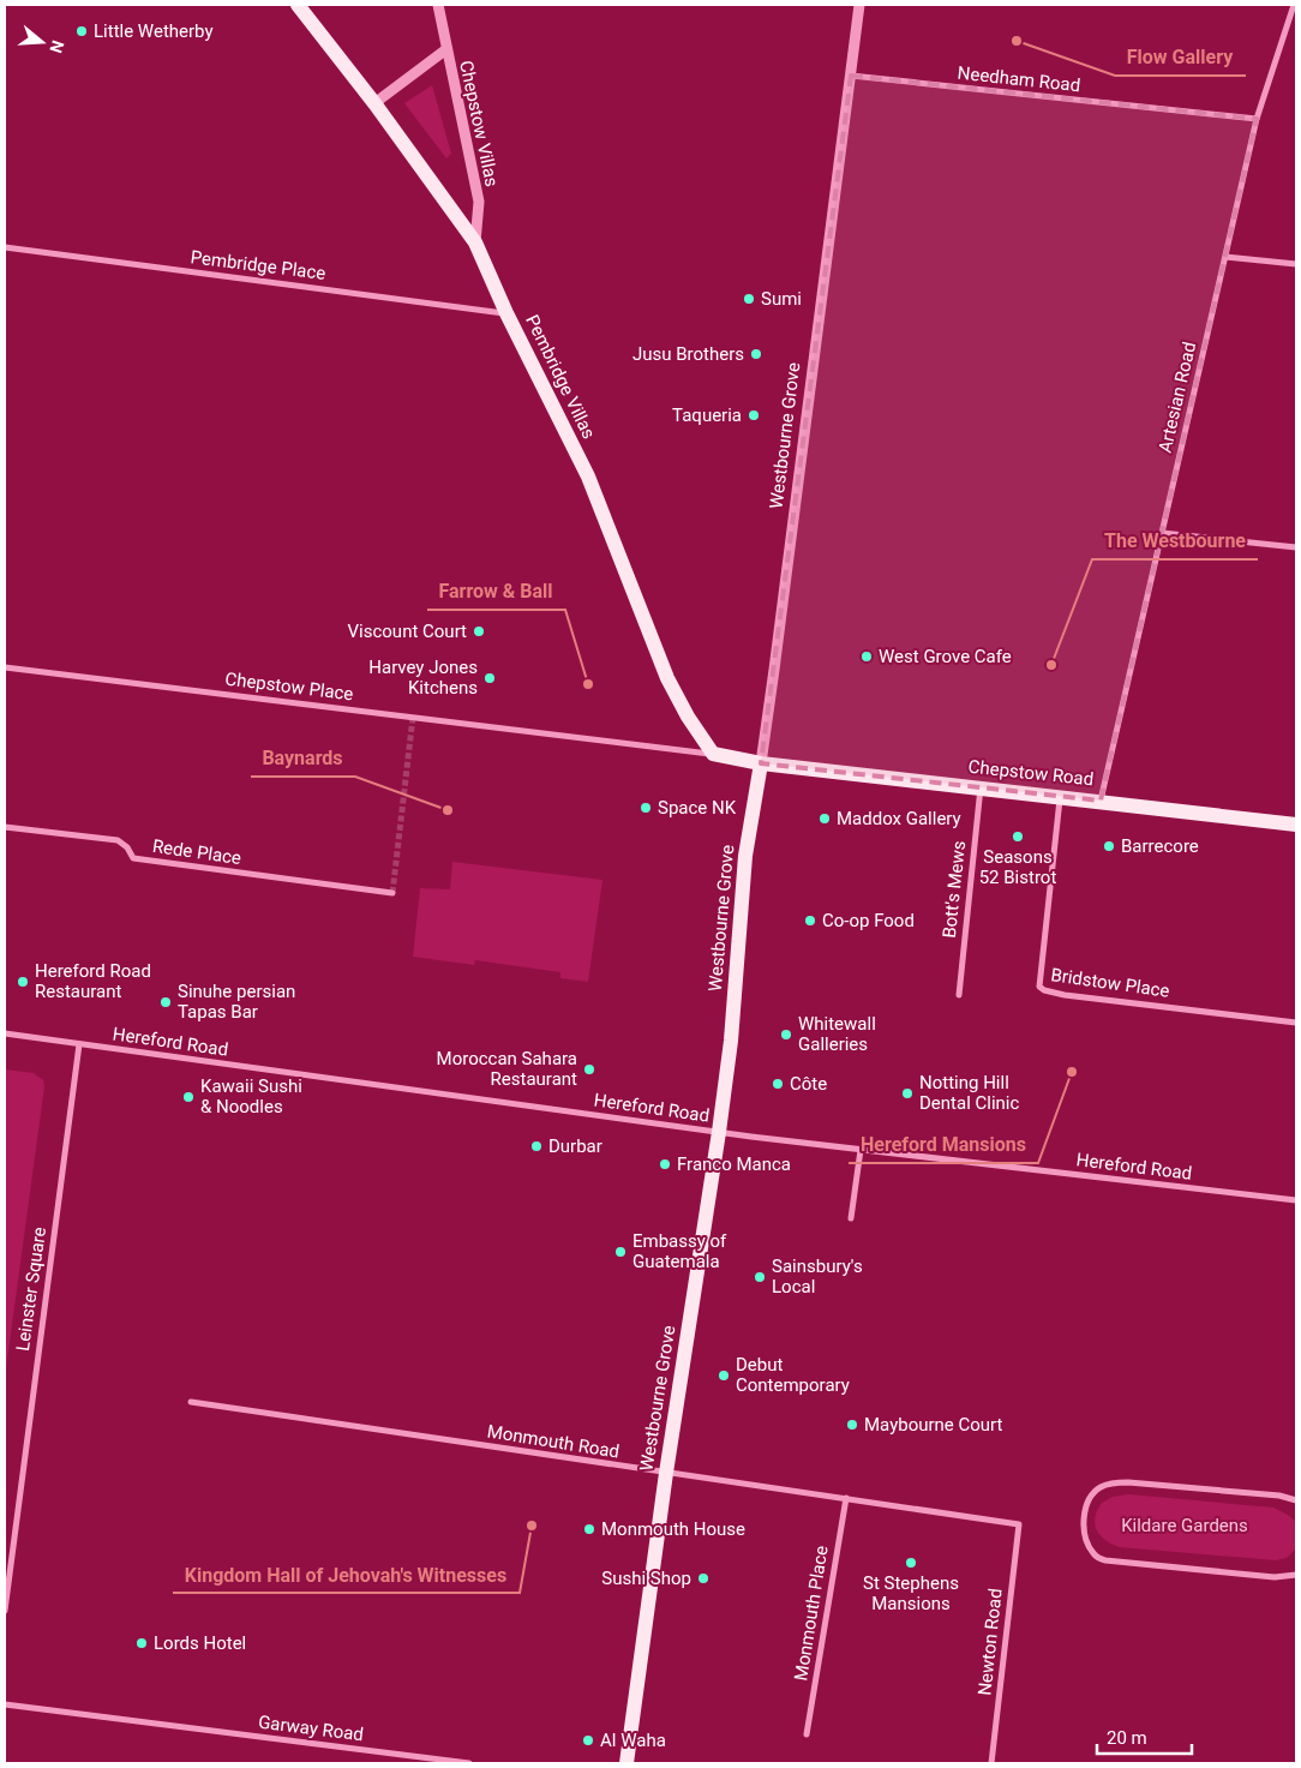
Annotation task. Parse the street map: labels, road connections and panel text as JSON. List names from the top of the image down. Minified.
{"streets":{"main road":["Pembridge Villas","Westbourne Grove","Chepstow Road"],"street":["Needham Road","Chepstow Villas","Pembridge Place","Artesian Road","Chepstow Place","Rede Place","Bott's Mews","Bridstow Place","Hereford Road","Leinster Square","Monmouth Road","Monmouth Place","Newton Road","Garway Road"]},"crossings":[["Needham Road","Artesian Road"],["Needham Road","Westbourne Grove"],["Chepstow Villas","Pembridge Villas"],["Pembridge Place","Pembridge Villas"],["Pembridge Villas","Chepstow Place"],["Artesian Road","Chepstow Road"],["Westbourne Grove","Chepstow Road"],["Westbourne Grove","Hereford Road"],["Westbourne Grove","Monmouth Road"],["Chepstow Road","Bott's Mews"],["Chepstow Road","Bridstow Place"],["Hereford Road","Leinster Square"],["Monmouth Road","Monmouth Place"],["Monmouth Road","Newton Road"]],"parks":["Kildare Gardens"],"places":["Little Wetherby","Flow Gallery","Sumi","Jusu Brothers","Taqueria","Viscount Court","West Grove Cafe","The Westbourne","Harvey Jones Kitchens","Farrow & Ball","Space NK","Baynards","Maddox Gallery","Seasons 52 Bistrot","Barrecore","Co-op Food","Hereford Road Restaurant","Sinuhe persian Tapas Bar","Whitewall Galleries","Moroccan Sahara Restaurant","Hereford Mansions","Côte","Notting Hill Dental Clinic","Kawaii Sushi & Noodles","Durbar","Franco Manca","Embassy of Guatemala","Sainsbury's Local","Debut Contemporary","Maybourne Court","Kingdom Hall of Jehovah's Witnesses","Monmouth House","St Stephens Mansions","Sushi Shop","Lords Hotel","Al Waha"],"scale_bar":"20 m","north":"right"}
